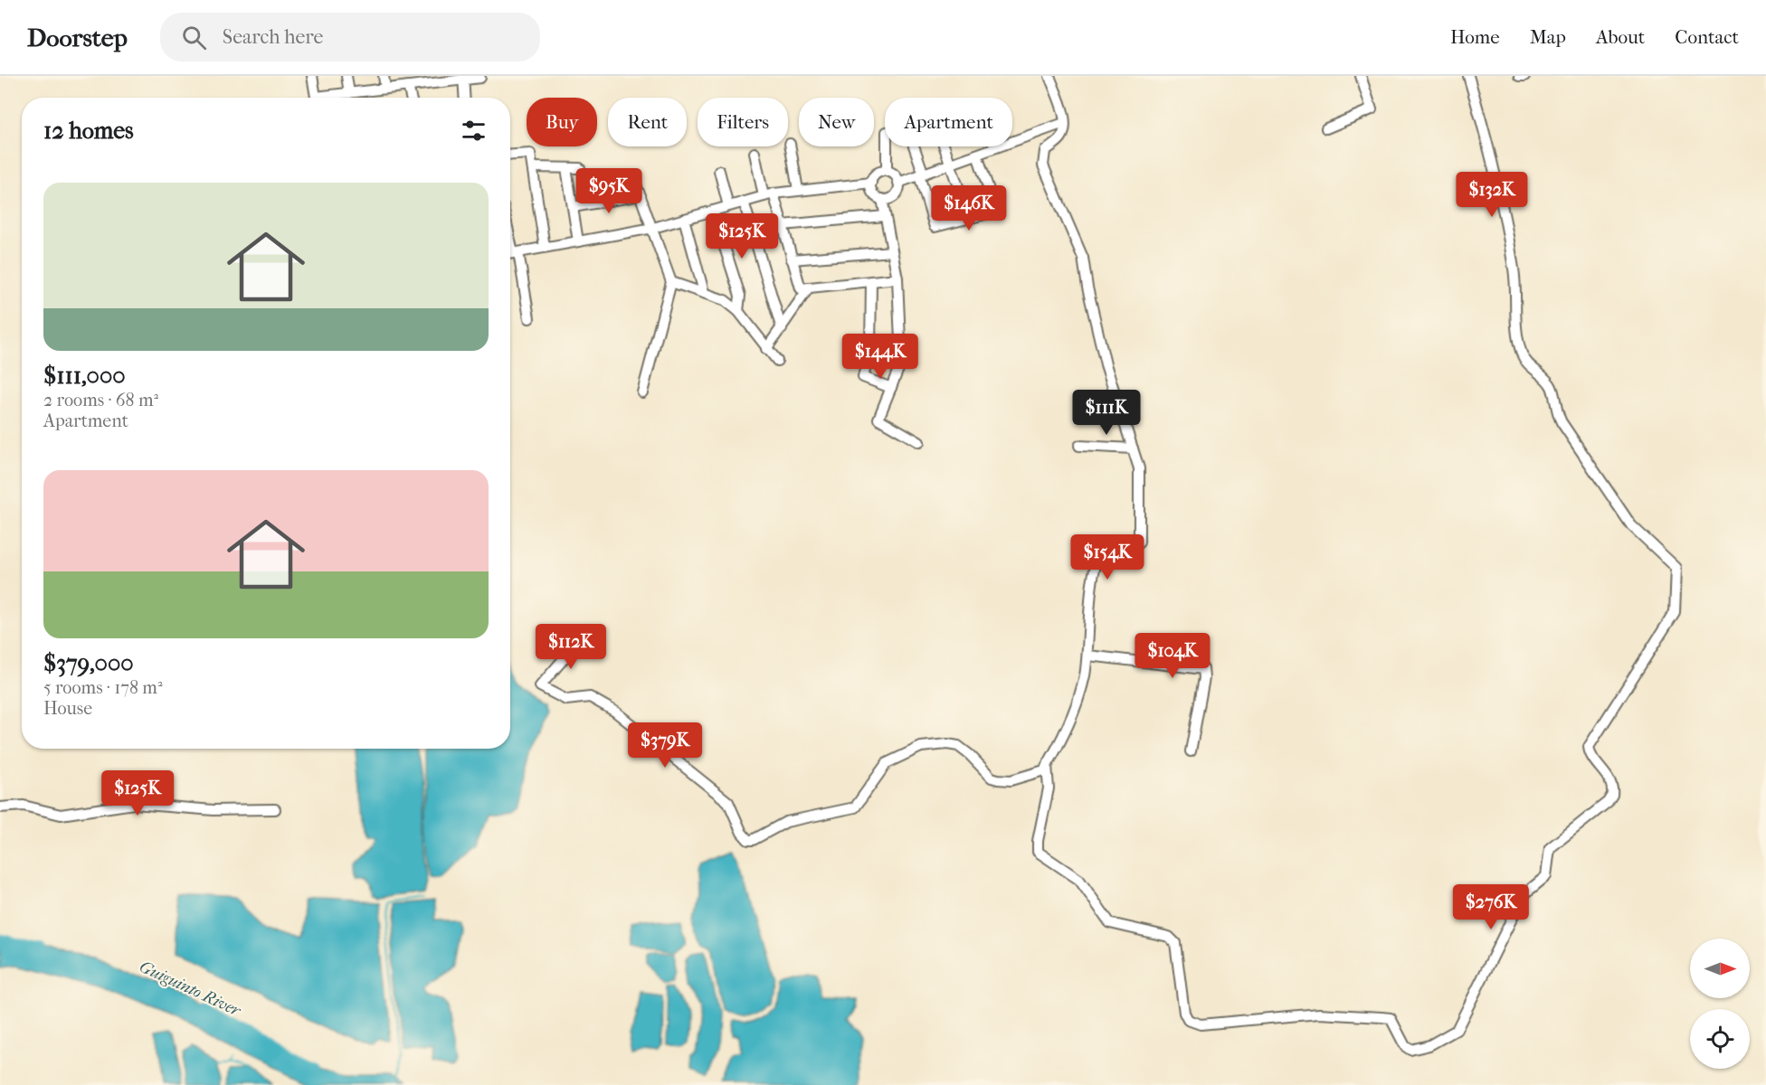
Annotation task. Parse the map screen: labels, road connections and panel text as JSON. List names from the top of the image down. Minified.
{"water":["Guiguinto River"],"north":"right","page":{"header":"Doorstep","search":"Search here","nav":["Home","Map","About","Contact"],"chip":["Buy","Rent","Filters","New","Apartment"],"heading":"12 homes","list":[{"name":"$111,000","note":"2 rooms · 68 m² · Apartment"},{"name":"$379,000","note":"5 rooms · 178 m² · House"}],"price":["$95K","$132K","$146K","$125K","$144K","$111K","$154K","$112K","$104K","$379K","$125K","$276K"]}}
